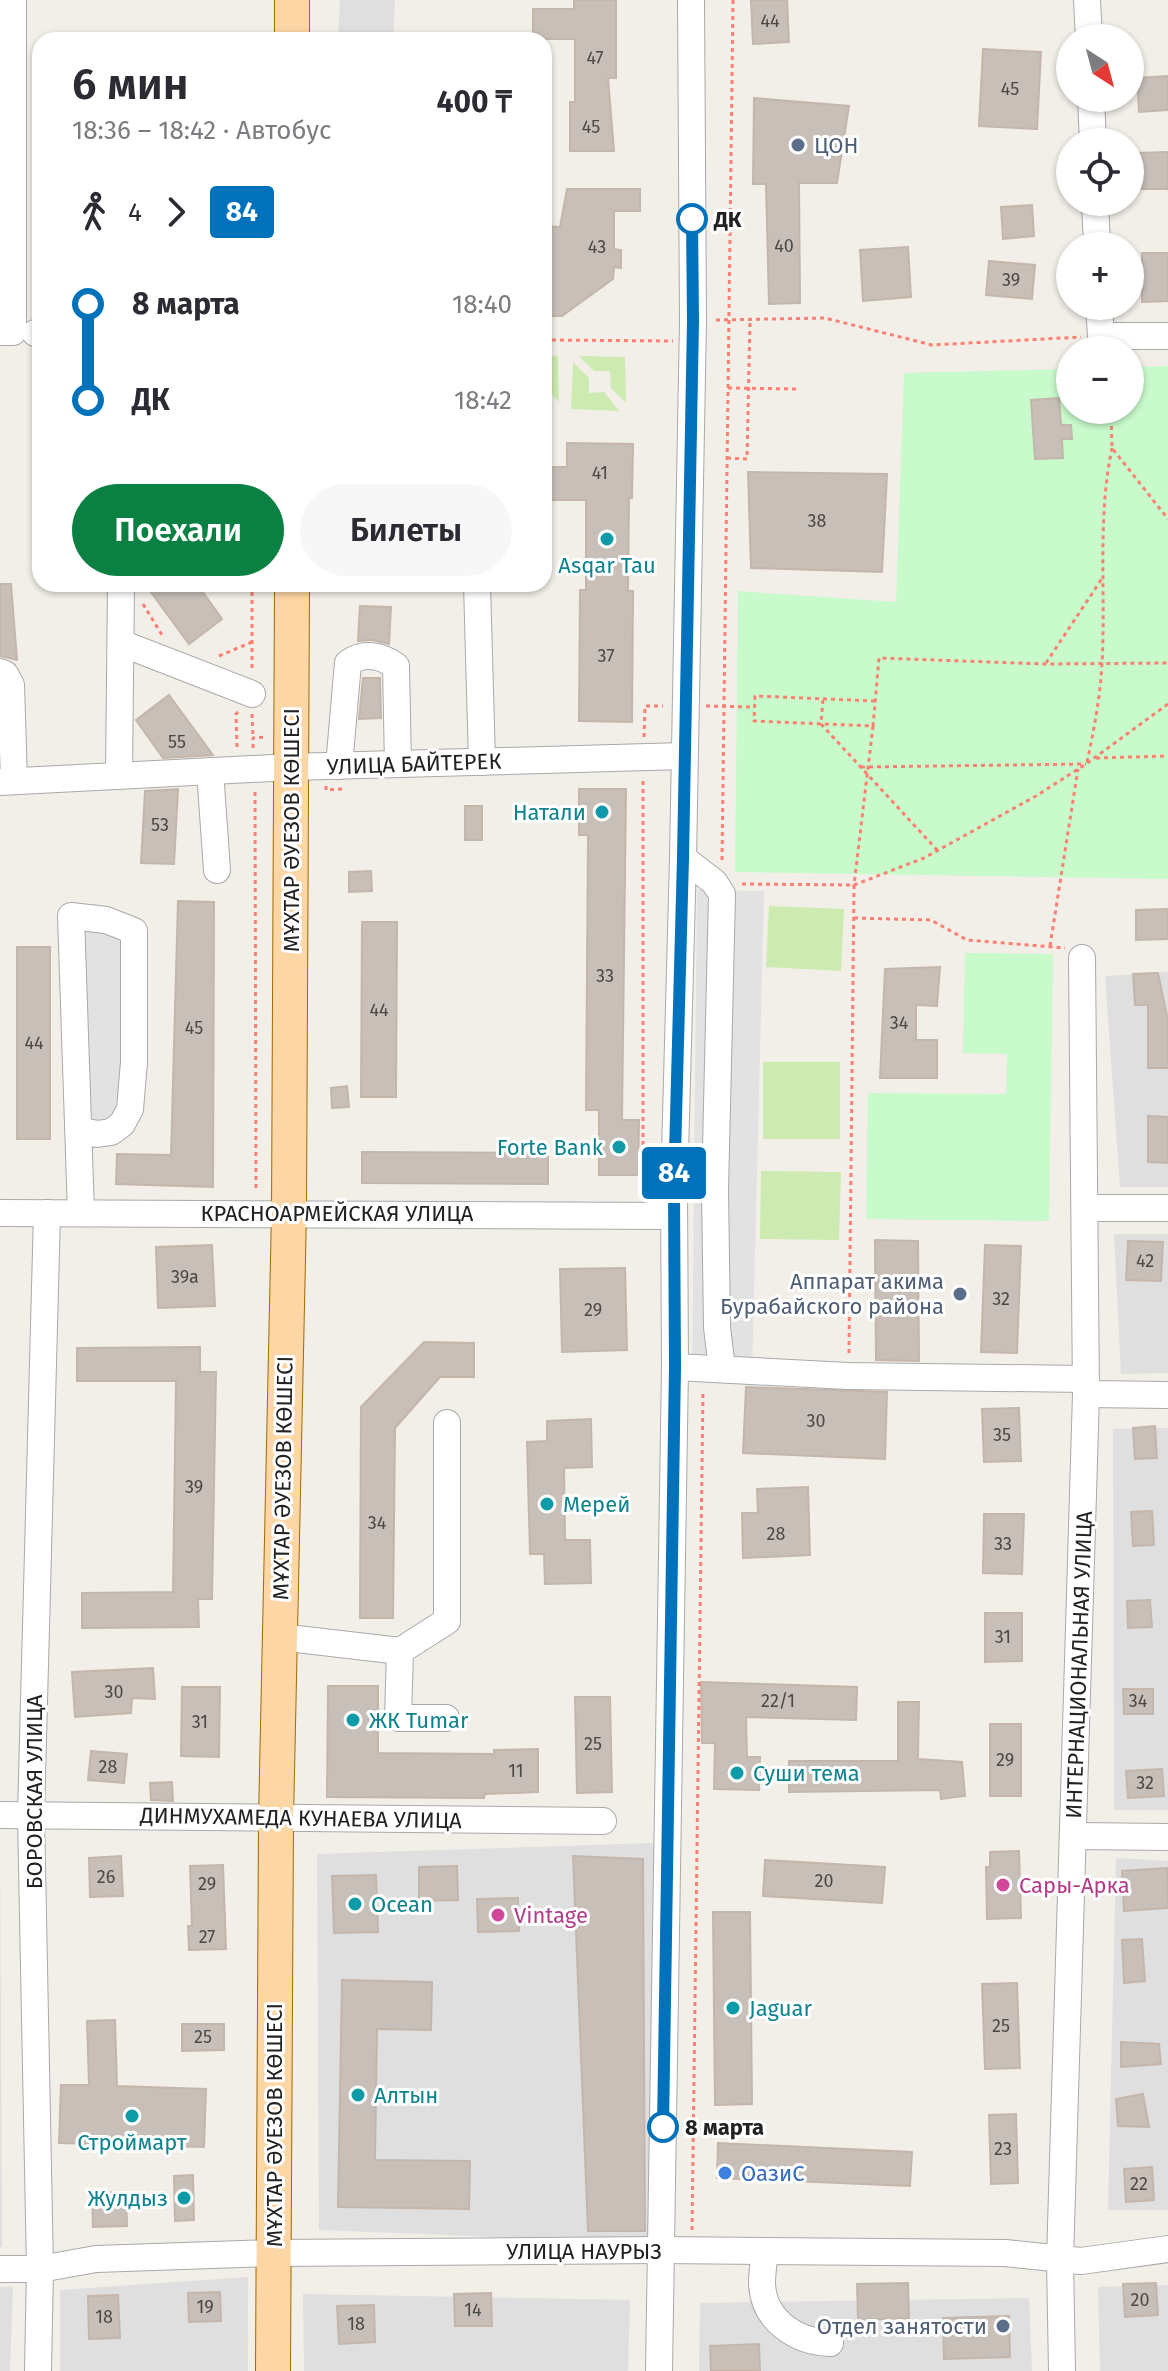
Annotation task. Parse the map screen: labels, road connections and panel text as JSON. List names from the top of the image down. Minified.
{"streets":{"main road":["МҰХТАР ӘУЕЗОВ КӨШЕСІ"],"street":["УЛИЦА БАЙТЕРЕК","КРАСНОАРМЕЙСКАЯ УЛИЦА","ИНТЕРНАЦИОНАЛЬНАЯ УЛИЦА","БОРОВСКАЯ УЛИЦА","ДИНМУХАМЕДА КУНАЕВА УЛИЦА","УЛИЦА НАУРЫЗ"]},"crossings":[["УЛИЦА БАЙТЕРЕК","МҰХТАР ӘУЕЗОВ КӨШЕСІ"],["МҰХТАР ӘУЕЗОВ КӨШЕСІ","КРАСНОАРМЕЙСКАЯ УЛИЦА"],["МҰХТАР ӘУЕЗОВ КӨШЕСІ","ДИНМУХАМЕДА КУНАЕВА УЛИЦА"],["МҰХТАР ӘУЕЗОВ КӨШЕСІ","УЛИЦА НАУРЫЗ"],["КРАСНОАРМЕЙСКАЯ УЛИЦА","БОРОВСКАЯ УЛИЦА"],["ИНТЕРНАЦИОНАЛЬНАЯ УЛИЦА","УЛИЦА НАУРЫЗ"],["БОРОВСКАЯ УЛИЦА","ДИНМУХАМЕДА КУНАЕВА УЛИЦА"],["БОРОВСКАЯ УЛИЦА","УЛИЦА НАУРЫЗ"]],"places":["ЦОН","ДК","Asqar Tau","Натали","Forte Bank","Аппарат акима Бурабайского района","Мерей","ЖК Tumar","Суши тема","Сары-Арка","Ocean","Vintage","Jaguar","Алтын","Строймарт","8 марта","ОазиС","Жулдыз","Отдел занятости"],"lines":["bus line 84"],"house_numbers":["44","47","45","45","40","43","39","41","38","37","55","53","33","44","34","45","44","42","39а","32","29","30","35","39","34","28","33","31","30","22/1","34","31","25","29","28","11","32","26","20","29","27","25","25","23","22","20","19","14","18","18"],"north":"bottom right","page":{"on_map":"84","map_buttons":["+","−"],"heading":["6 мин","18:36 – 18:42 · Автобус","400 ₸"],"legs":["4","84"],"list":[{"name":"8 марта","value":"18:40"},{"name":"ДК","value":"18:42"}],"buttons":["Поехали","Билеты"]}}
